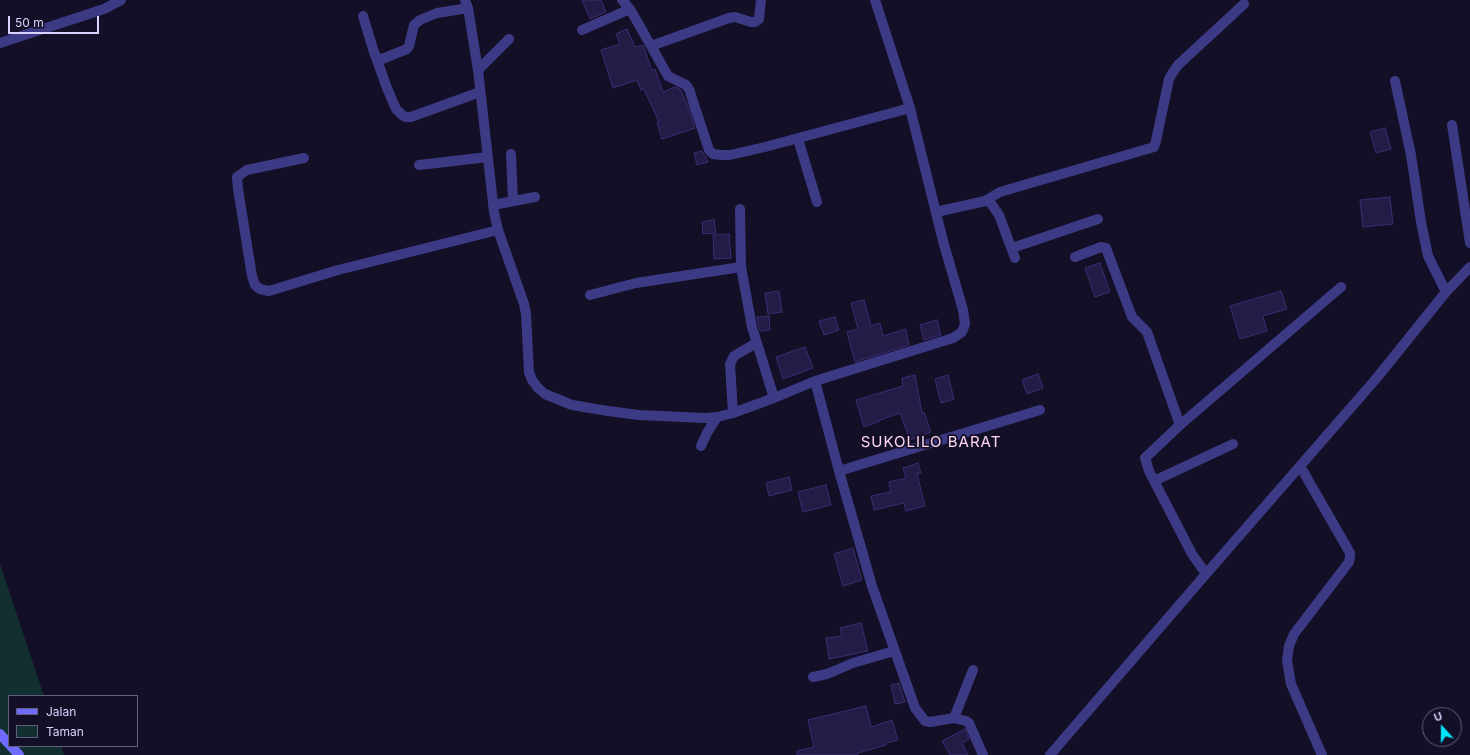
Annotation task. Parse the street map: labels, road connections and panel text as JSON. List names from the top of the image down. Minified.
{"districts":["SUKOLILO BARAT"],"legend":["Jalan","Taman"],"scale_bar":"50 m","north":"top"}
